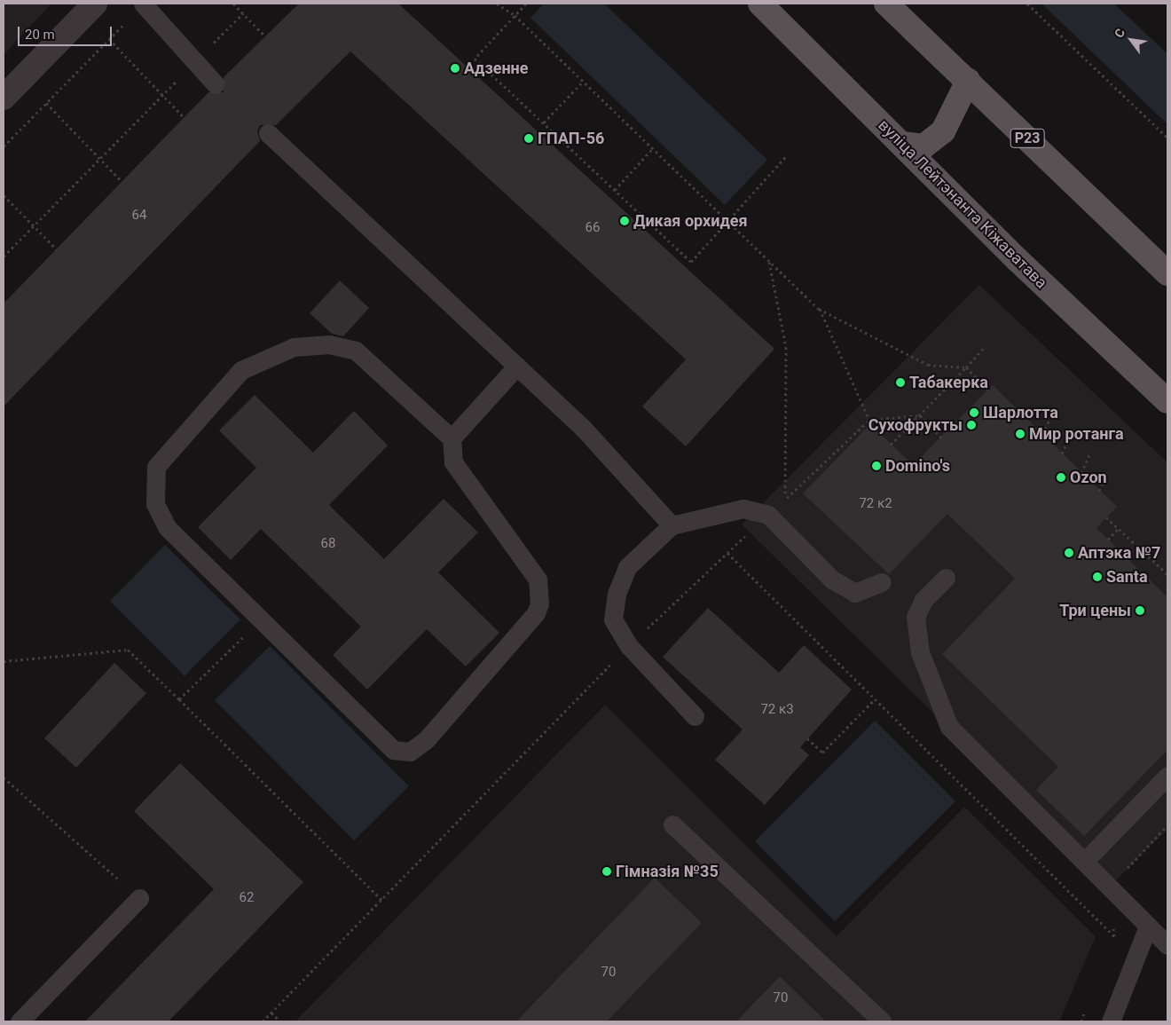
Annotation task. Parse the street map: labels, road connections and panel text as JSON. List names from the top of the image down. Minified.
{"streets":{"main road":["Р23","вуліца Лейтэнанта Кіжаватава"]},"places":["Адзенне","ГПАП-56","Дикая орхидея","Табакерка","Шарлотта","Сухофрукты","Мир ротанга","Domino's","Ozon","Аптэка №7","Santa","Три цены","Гімназія №35"],"house_numbers":["64","66","72 к2","68","72 к3","62","70","70"],"scale_bar":"20 m","north":"top left"}
